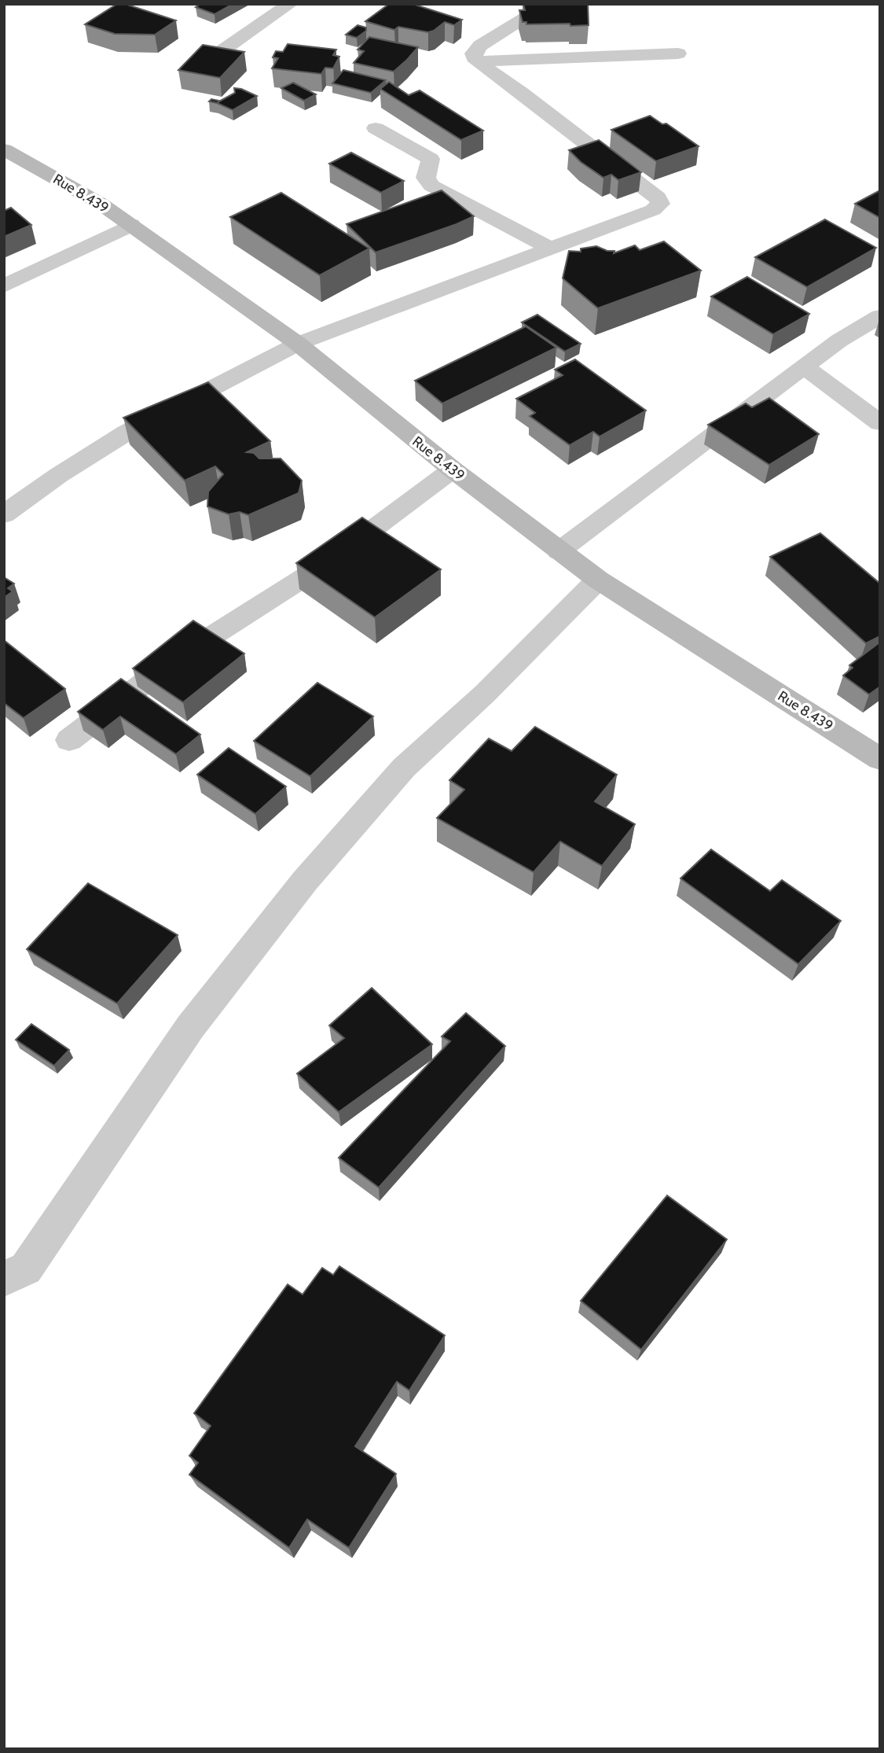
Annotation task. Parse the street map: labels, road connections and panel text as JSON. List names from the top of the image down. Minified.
{"streets":{"street":["Rue 8.439"]}}
